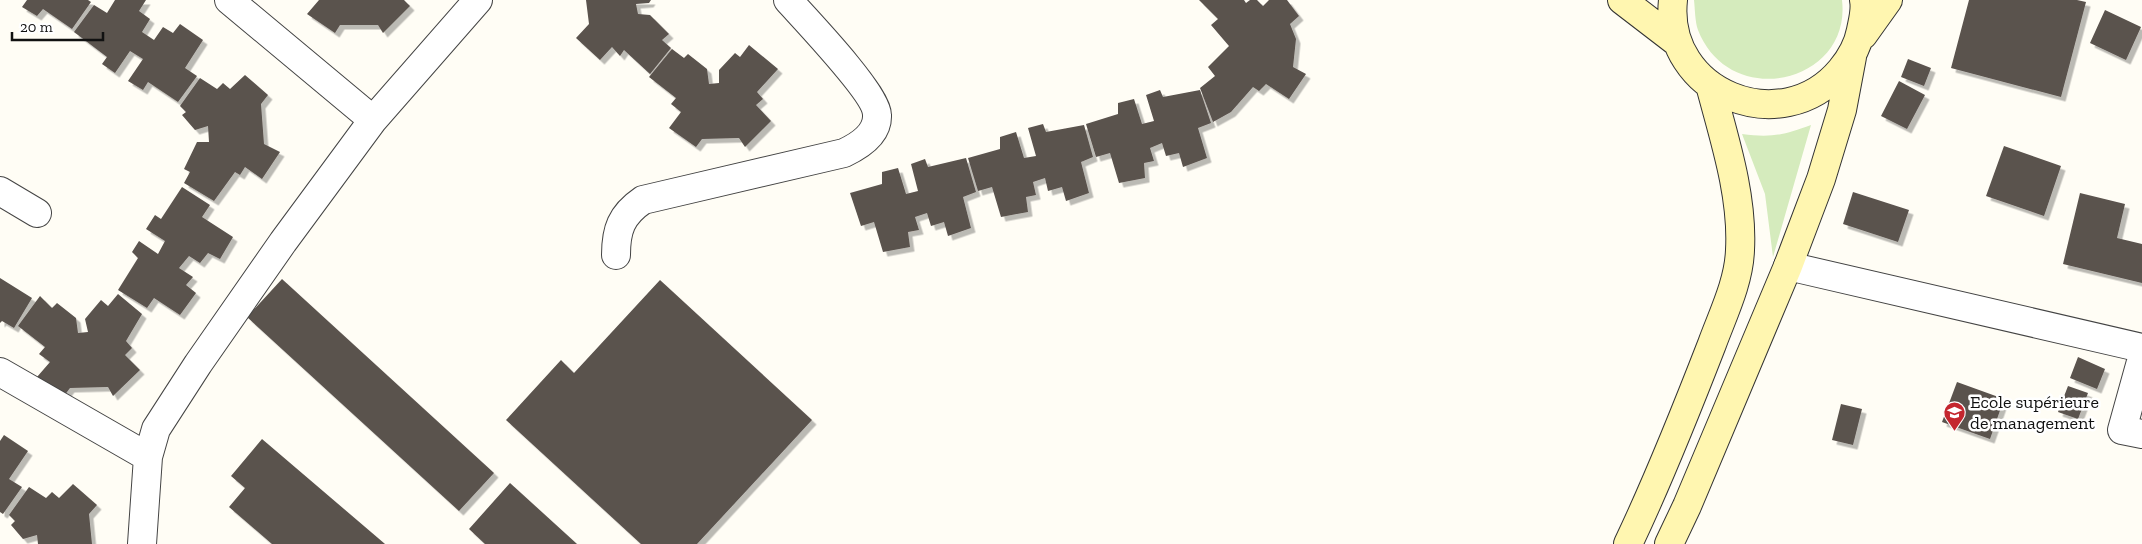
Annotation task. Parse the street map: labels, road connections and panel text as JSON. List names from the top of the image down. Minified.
{"places":{"school or university":["Ecole supérieure de management"]},"scale_bar":"20 m"}
